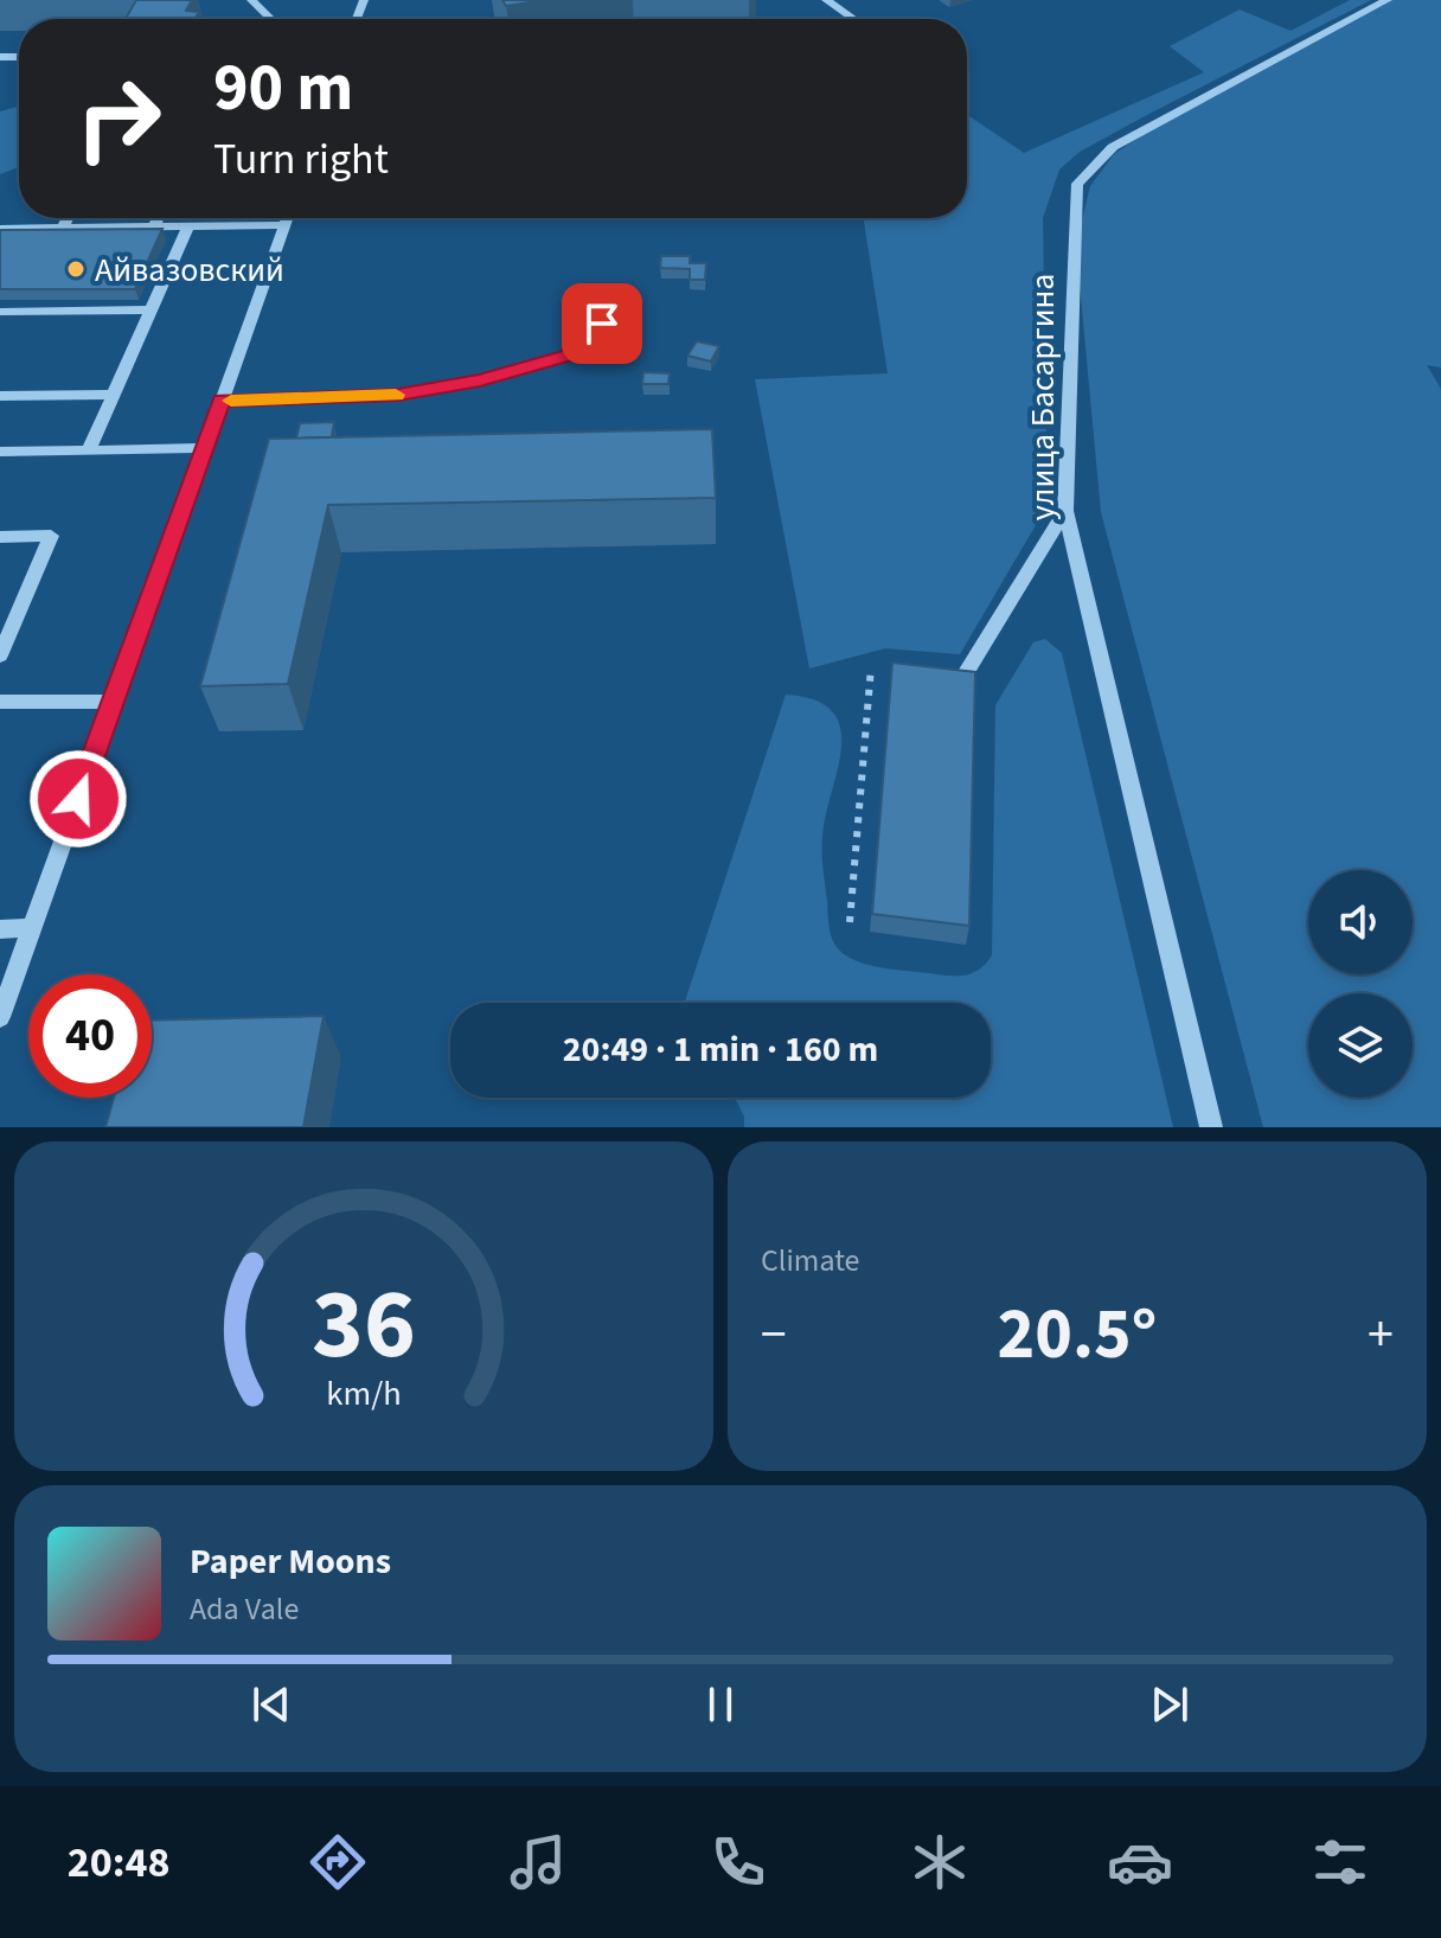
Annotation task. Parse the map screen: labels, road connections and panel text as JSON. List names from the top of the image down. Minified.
{"streets":{"street":["улица Басаргина"]},"places":["Айвазовский"],"page":{"turn":["90 m","Turn right"],"limit":"40","trip":"20:49 · 1 min · 160 m","tile":"Climate","heat":["−","20.5°","+"],"song":["Paper Moons","Ada Vale"],"tabs":"20:48","gauge":["36","km/h"]}}
